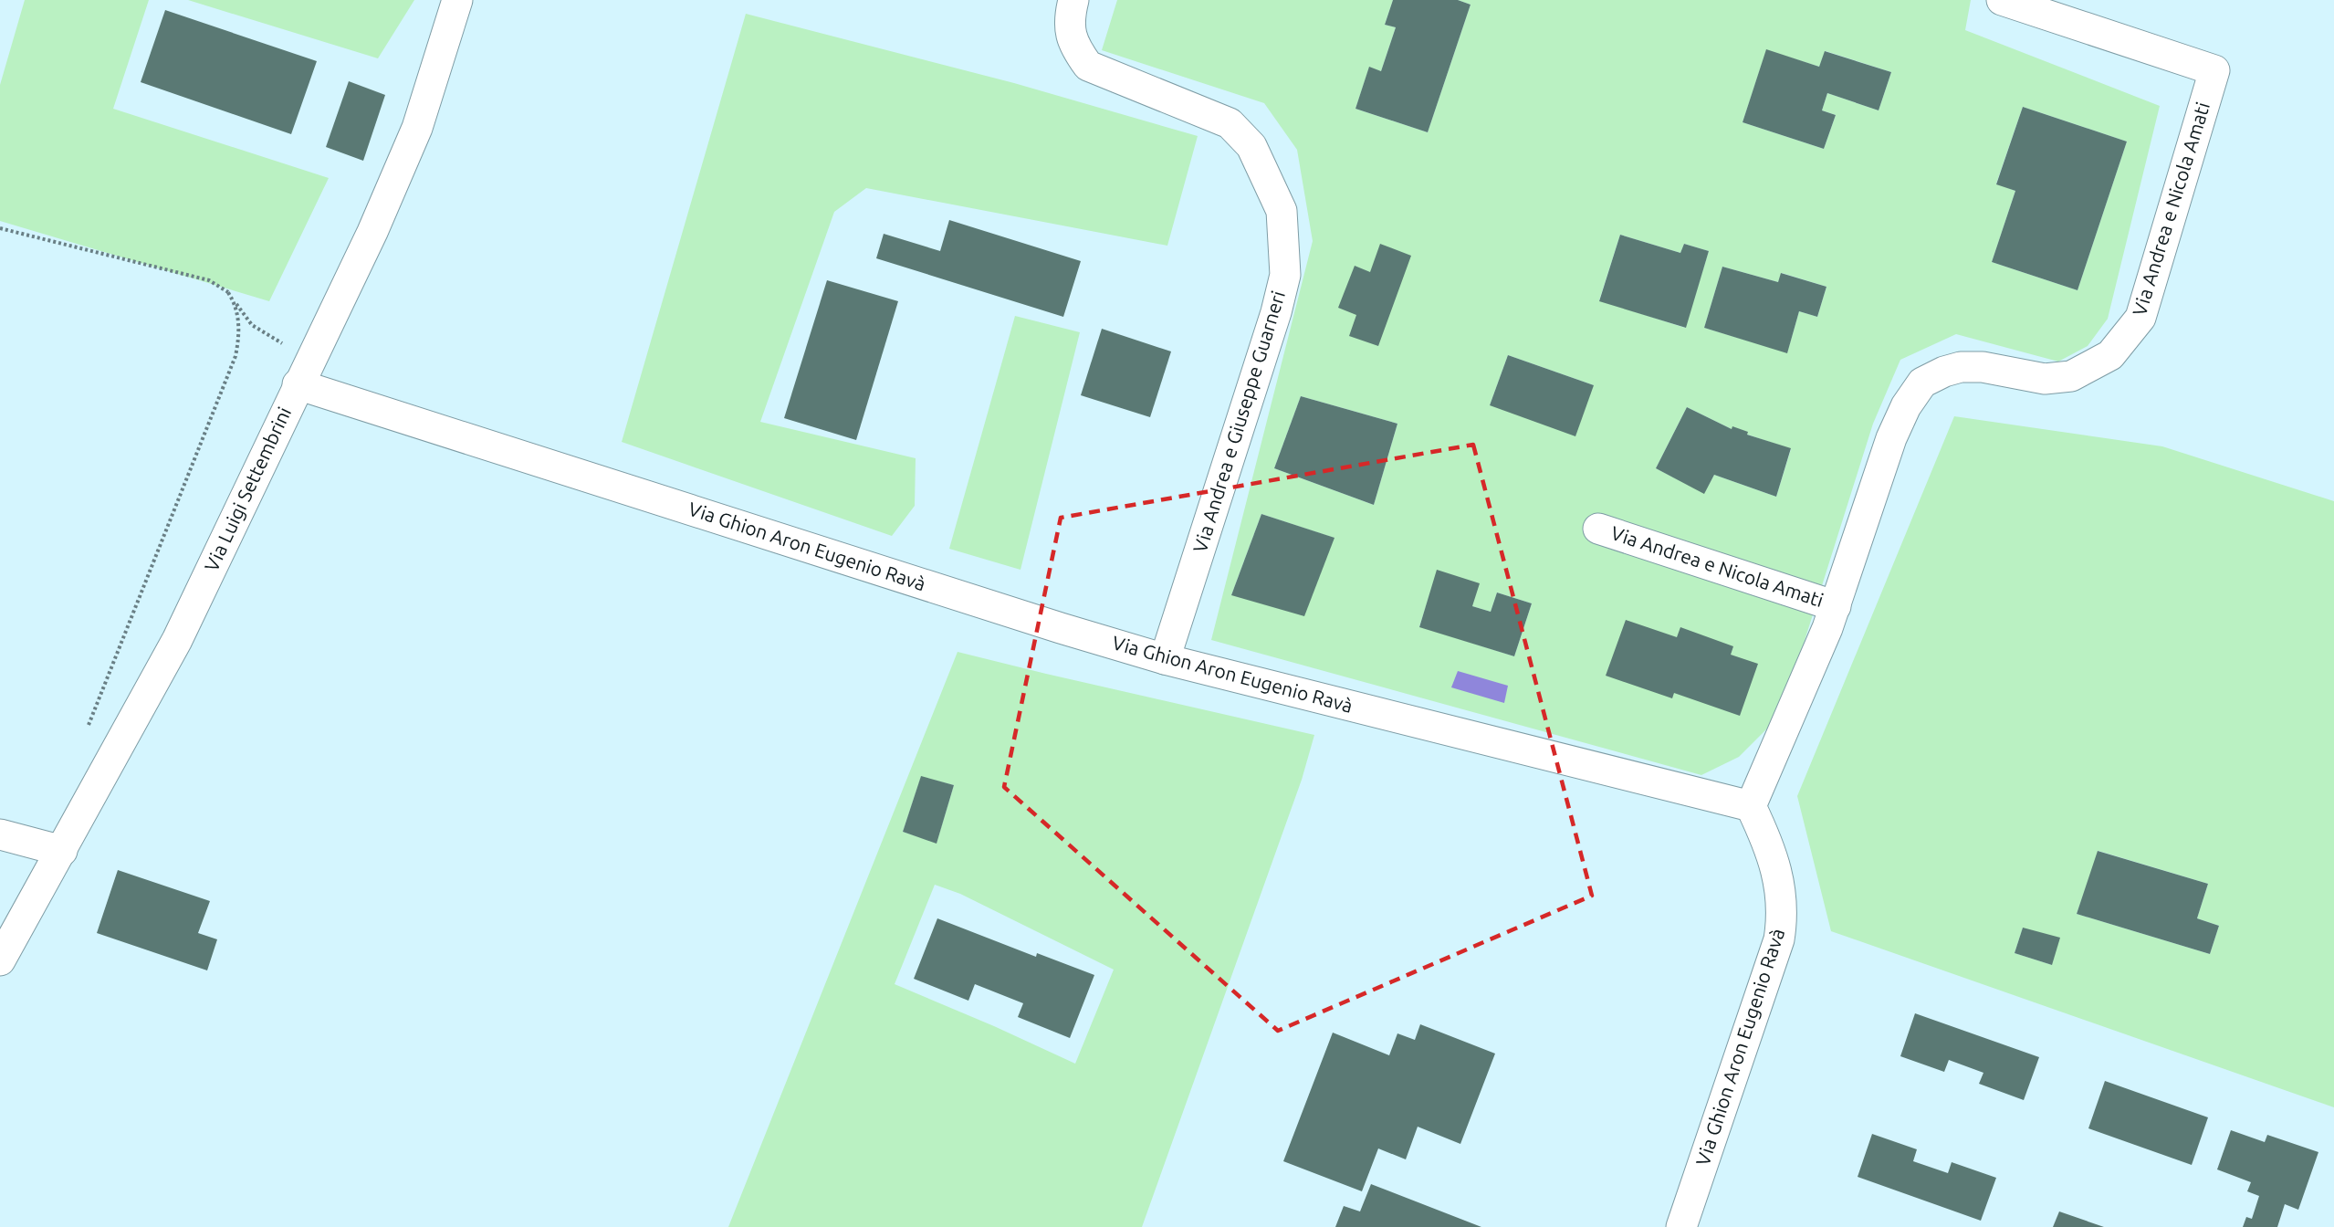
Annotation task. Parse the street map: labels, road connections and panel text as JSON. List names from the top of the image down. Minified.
{"streets":{"street":["Via Andrea e Nicola Amati","Via Andrea e Giuseppe Guarneri","Via Luigi Settembrini","Via Ghion Aron Eugenio Ravà"]},"crossings":[["Via Andrea e Nicola Amati","Via Ghion Aron Eugenio Ravà"],["Via Andrea e Giuseppe Guarneri","Via Ghion Aron Eugenio Ravà"],["Via Luigi Settembrini","Via Ghion Aron Eugenio Ravà"]]}
